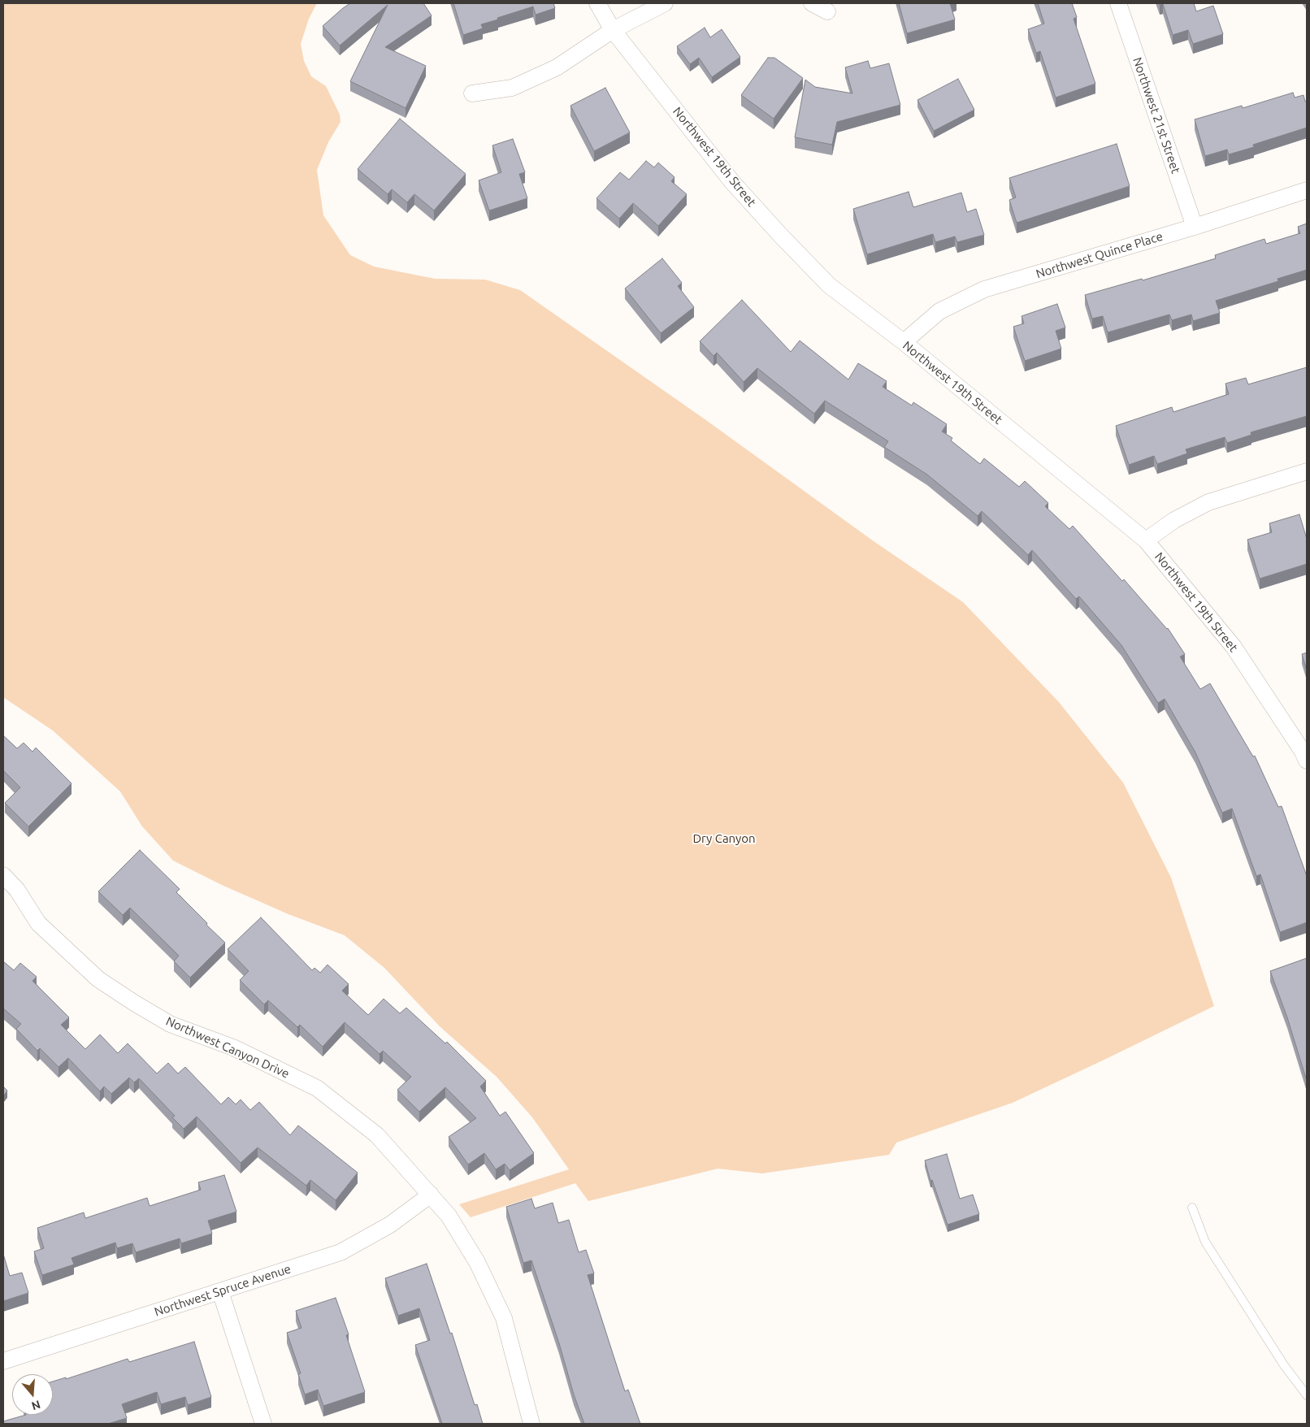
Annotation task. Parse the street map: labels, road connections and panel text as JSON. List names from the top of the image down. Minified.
{"streets":{"street":["Northwest 21st Street","Northwest 19th Street","Northwest Quince Place","Northwest Canyon Drive","Northwest Spruce Avenue"]},"crossings":[["Northwest 21st Street","Northwest Quince Place"],["Northwest 19th Street","Northwest Quince Place"],["Northwest Canyon Drive","Northwest Spruce Avenue"]],"parks":["Dry Canyon"],"north":"bottom"}
